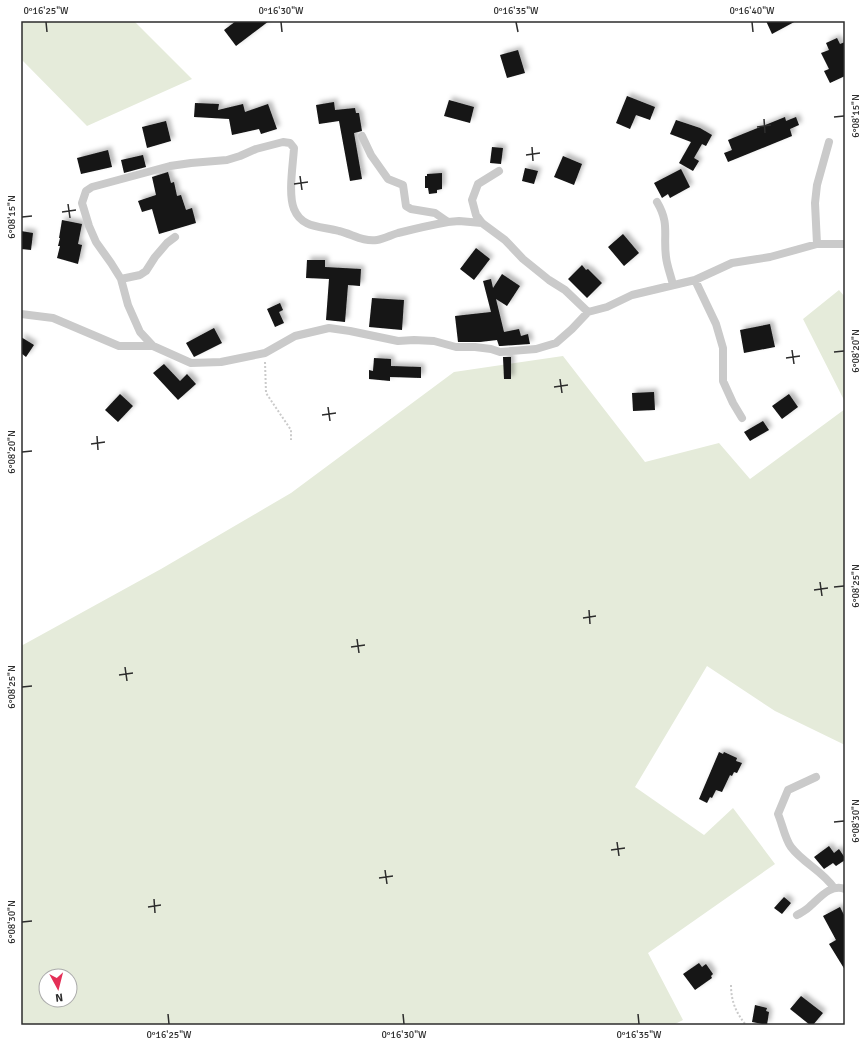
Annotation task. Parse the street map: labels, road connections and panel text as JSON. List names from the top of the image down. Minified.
{"north":"bottom","coordinates":["0°16'25\"W","0°16'30\"W","0°16'35\"W","0°16'40\"W","6°08'15\"N","6°08'20\"N","6°08'25\"N","6°08'30\"N"]}
